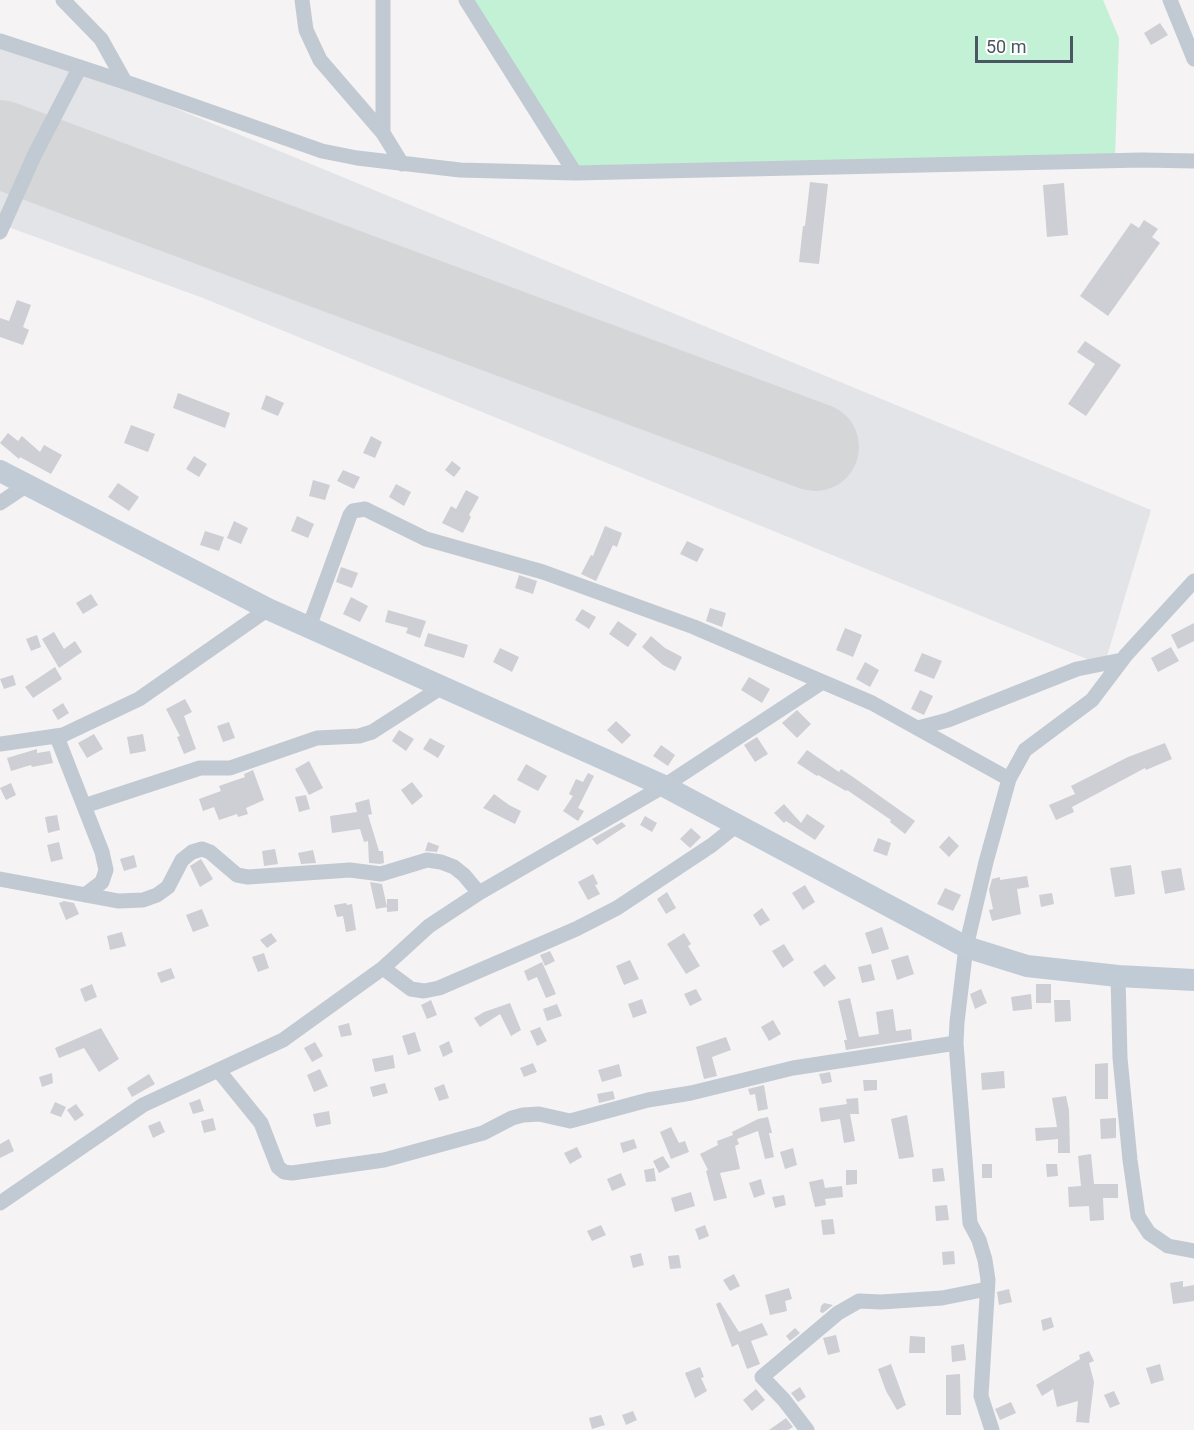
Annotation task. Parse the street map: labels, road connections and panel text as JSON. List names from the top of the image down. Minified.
{"scale_bar":"50 m"}
